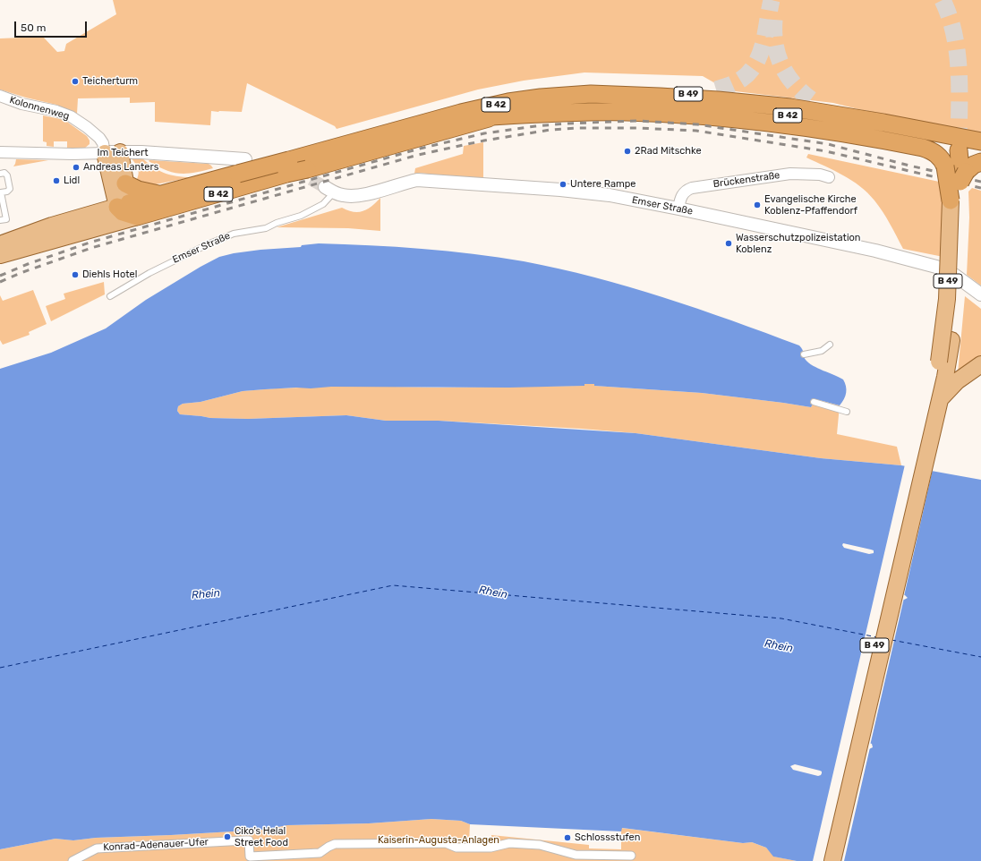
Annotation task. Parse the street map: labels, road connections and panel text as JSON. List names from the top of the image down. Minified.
{"streets":{"highway":["B 49","B 42"],"street":["Kolonnenweg","Im Teichert","Brückenstraße","Emser Straße","Konrad-Adenauer-Ufer"]},"crossings":[["B 49","B 42"],["B 42","Im Teichert"],["Kolonnenweg","Im Teichert"],["Brückenstraße","Emser Straße"]],"water":["Rhein"],"parks":["Kaiserin-Augusta-Anlagen"],"places":["Teicherturm","2Rad Mitschke","Andreas Lanters","Lidl","Untere Rampe","Evangelische Kirche Koblenz-Pfaffendorf","Wasserschutzpolizeistation Koblenz","Diehls Hotel","Ciko's Helal Street Food","Schlossstufen"],"scale_bar":"50 m"}
